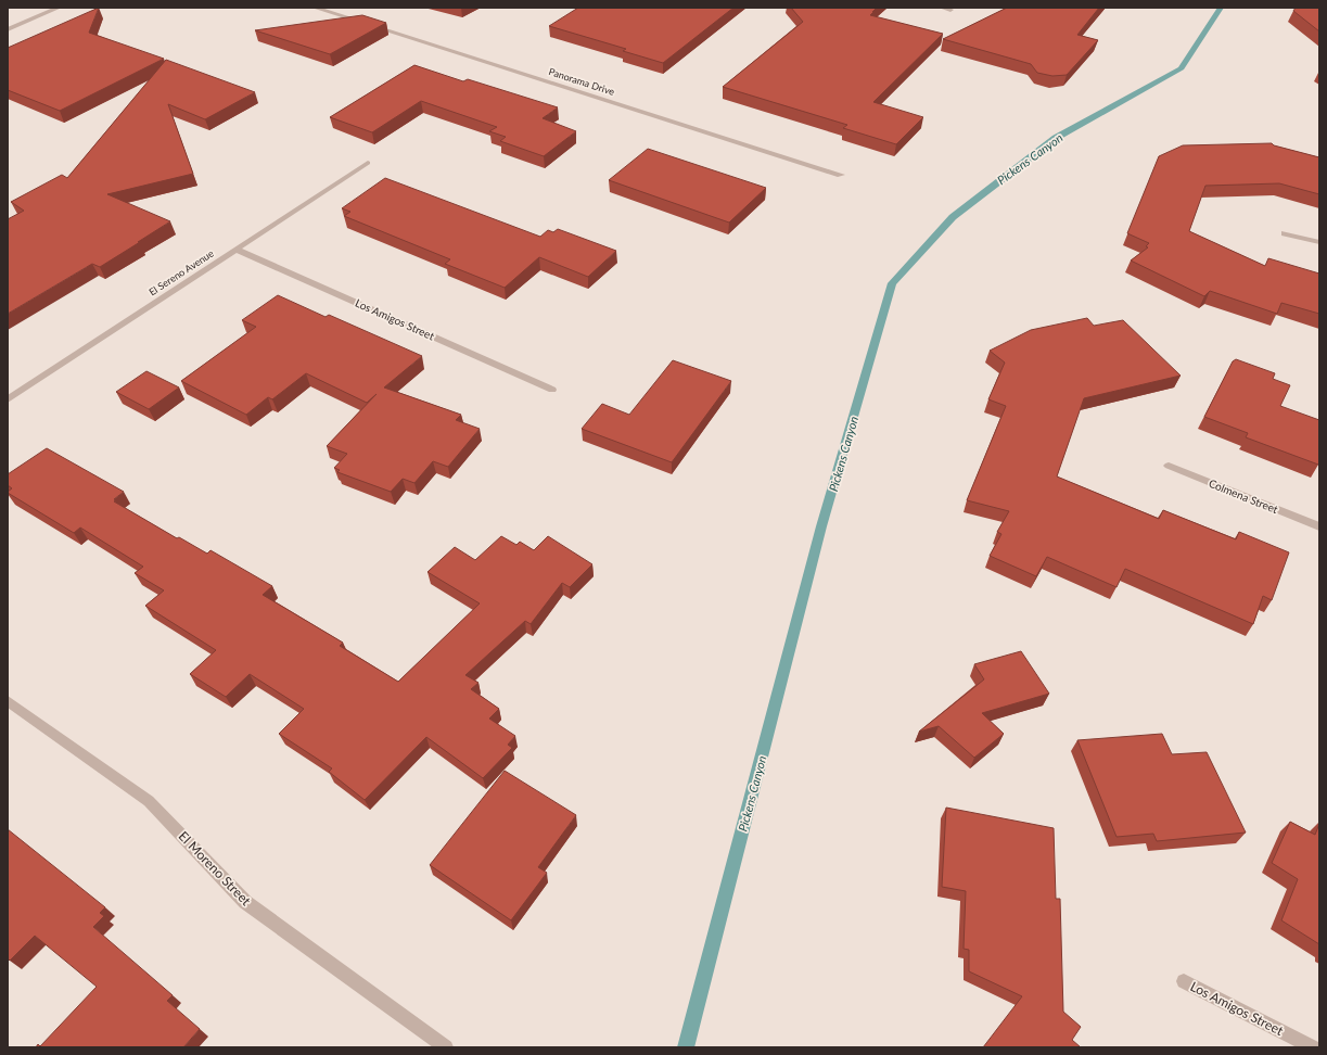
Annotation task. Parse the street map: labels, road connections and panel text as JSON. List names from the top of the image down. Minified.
{"streets":{"street":["Panorama Drive","El Sereno Avenue","Los Amigos Street","Colmena Street","El Moreno Street"]},"crossings":[["El Sereno Avenue","Los Amigos Street"]],"water":["Pickens Canyon"]}
